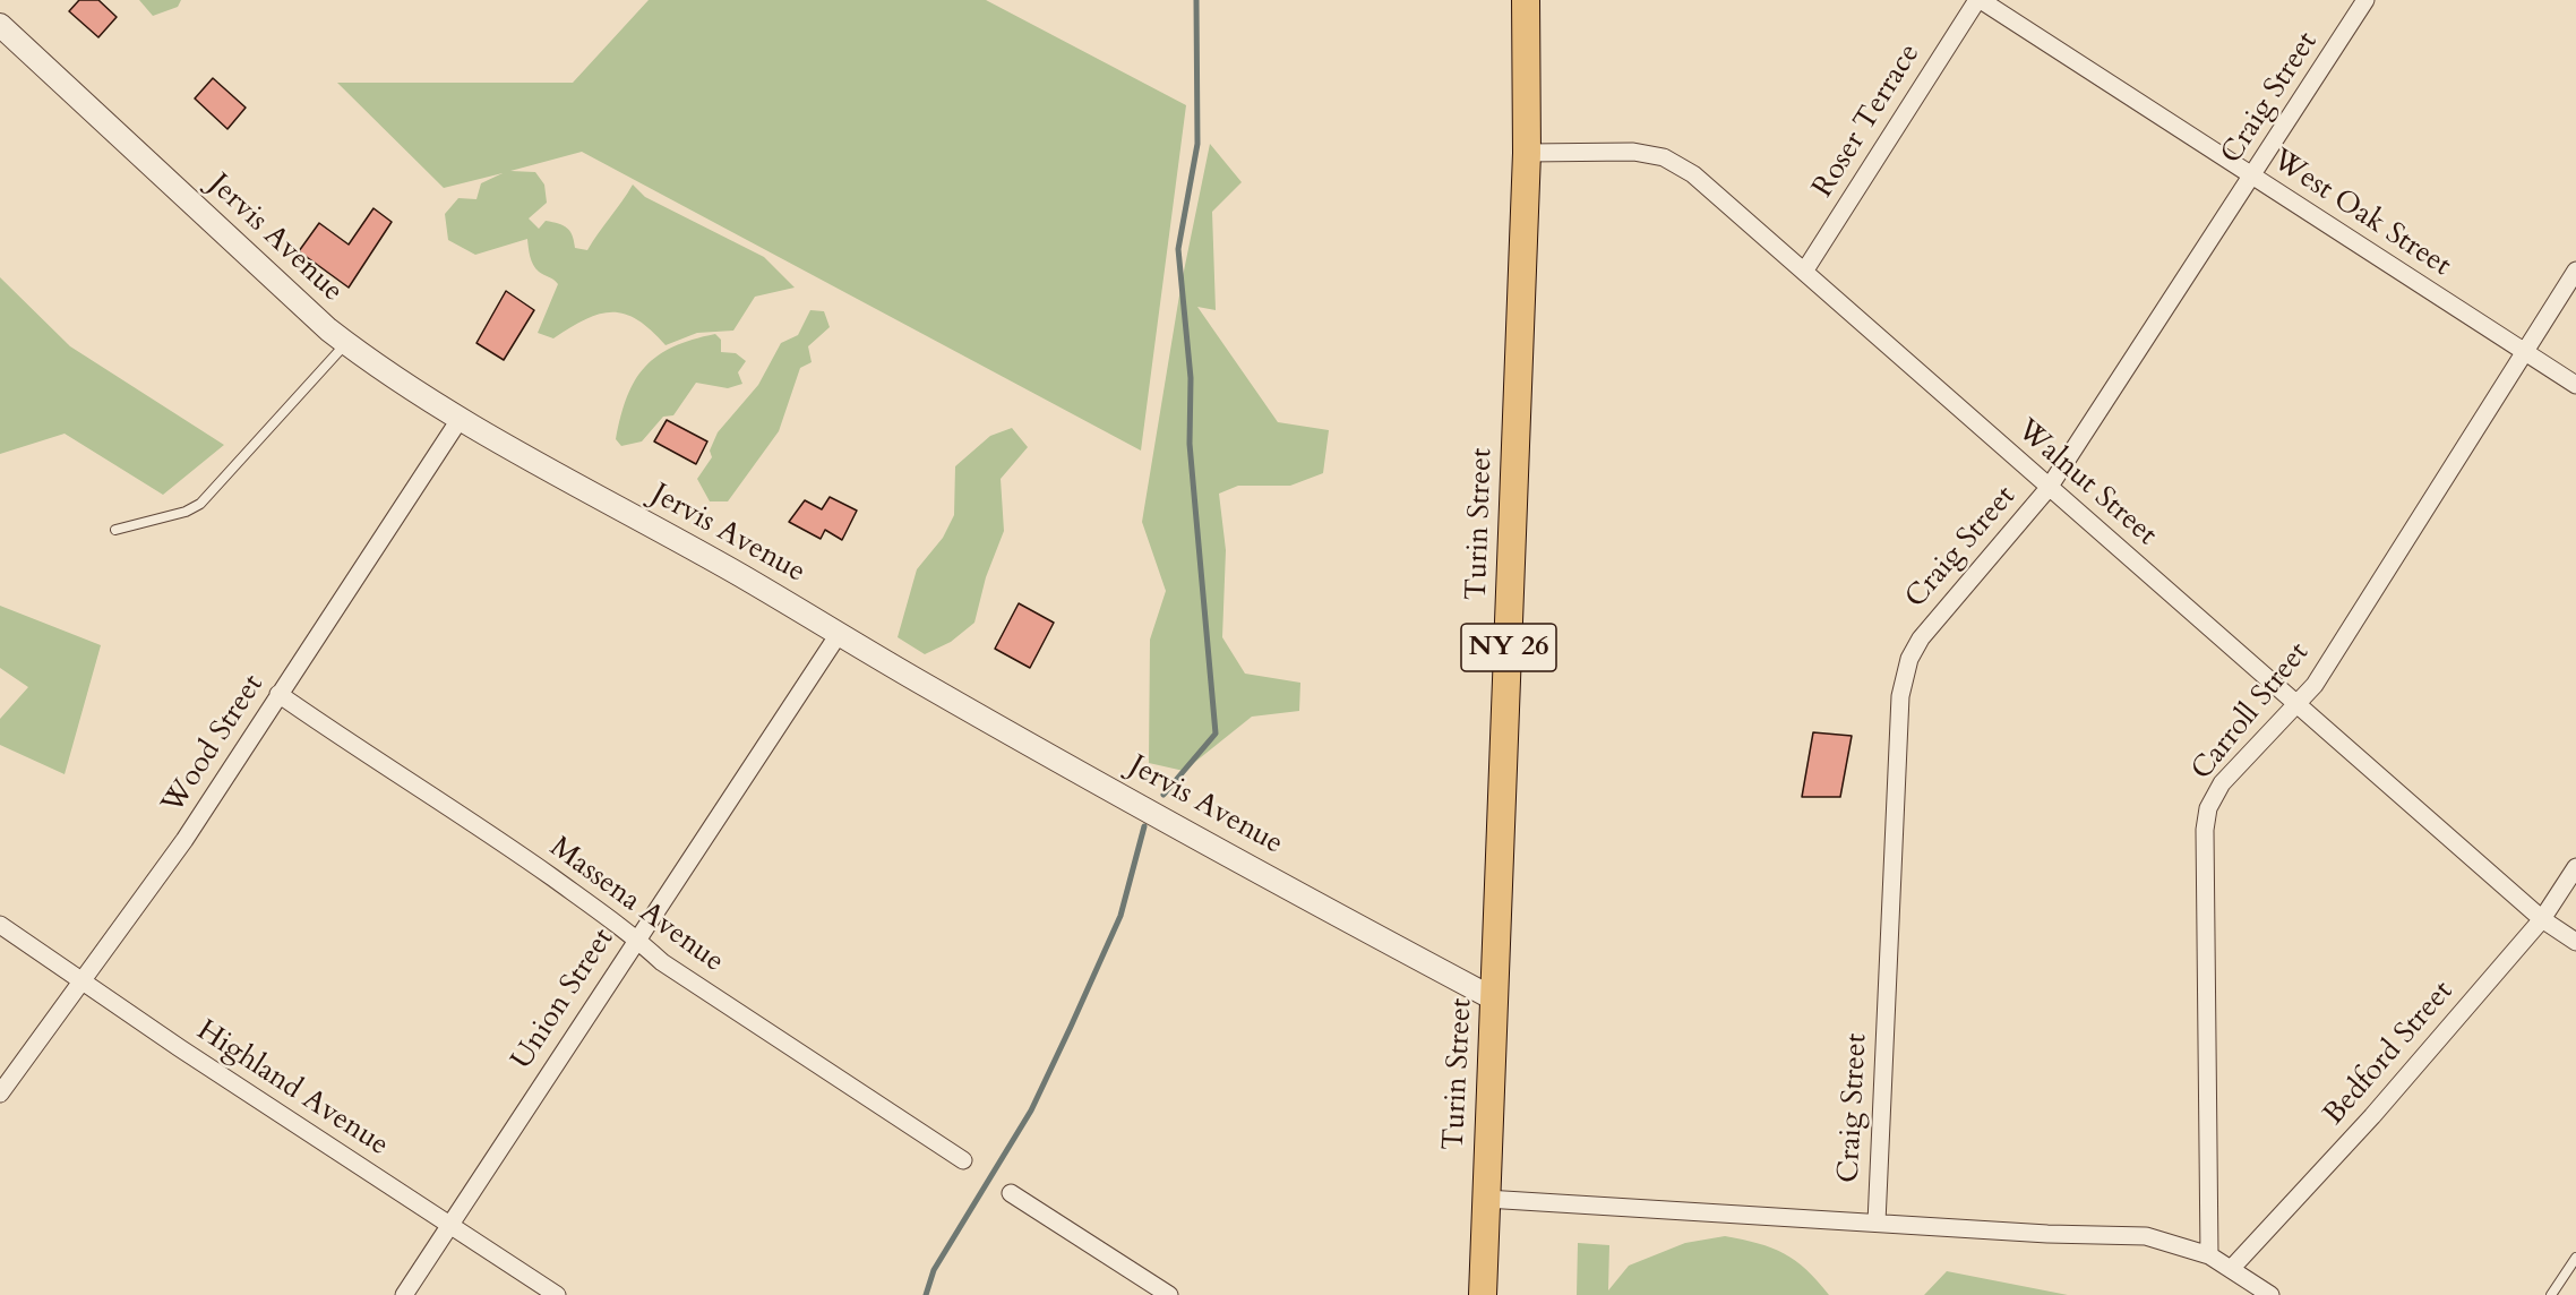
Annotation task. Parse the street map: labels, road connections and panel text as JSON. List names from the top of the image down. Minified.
{"streets":{"main road":["Turin Street","NY 26"],"street":["Craig Street","Roser Terrace","West Oak Street","Jervis Avenue","Walnut Street","Carroll Street","Wood Street","Massena Avenue","Union Street","Bedford Street","Highland Avenue"]},"crossings":[["Craig Street","West Oak Street"],["Craig Street","Walnut Street"],["Roser Terrace","West Oak Street"],["Roser Terrace","Walnut Street"],["West Oak Street","Carroll Street"],["Jervis Avenue","Turin Street"],["Jervis Avenue","Wood Street"],["Jervis Avenue","Union Street"],["Walnut Street","Turin Street"],["Walnut Street","Carroll Street"],["Walnut Street","Bedford Street"],["Wood Street","Massena Avenue"],["Wood Street","Highland Avenue"],["Massena Avenue","Union Street"],["Union Street","Highland Avenue"]]}
